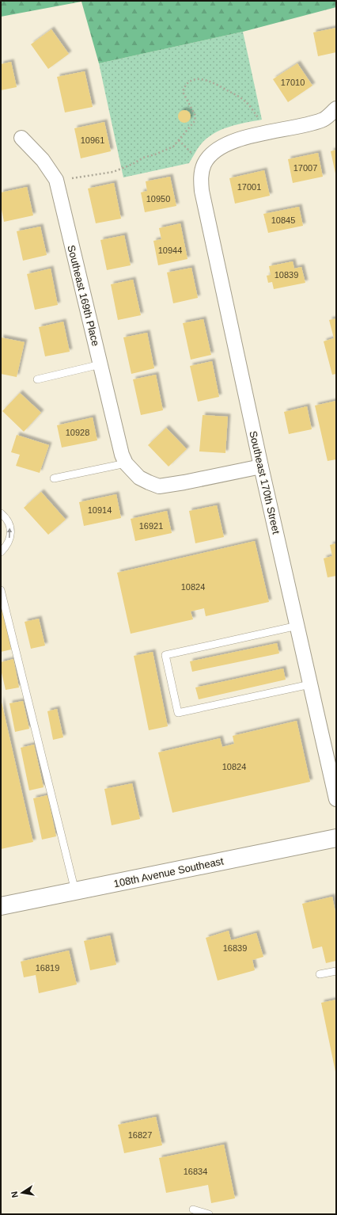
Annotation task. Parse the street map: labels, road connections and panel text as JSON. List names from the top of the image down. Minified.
{"streets":{"street":["Southeast 169th Place","Southeast 170th Street","108th Avenue Southeast"]},"house_numbers":["17010","10961","17007","17001","10950","10845","10944","10839","10928","10914","16921","10824","10824","16839","16819","16827","16834"],"north":"left"}
